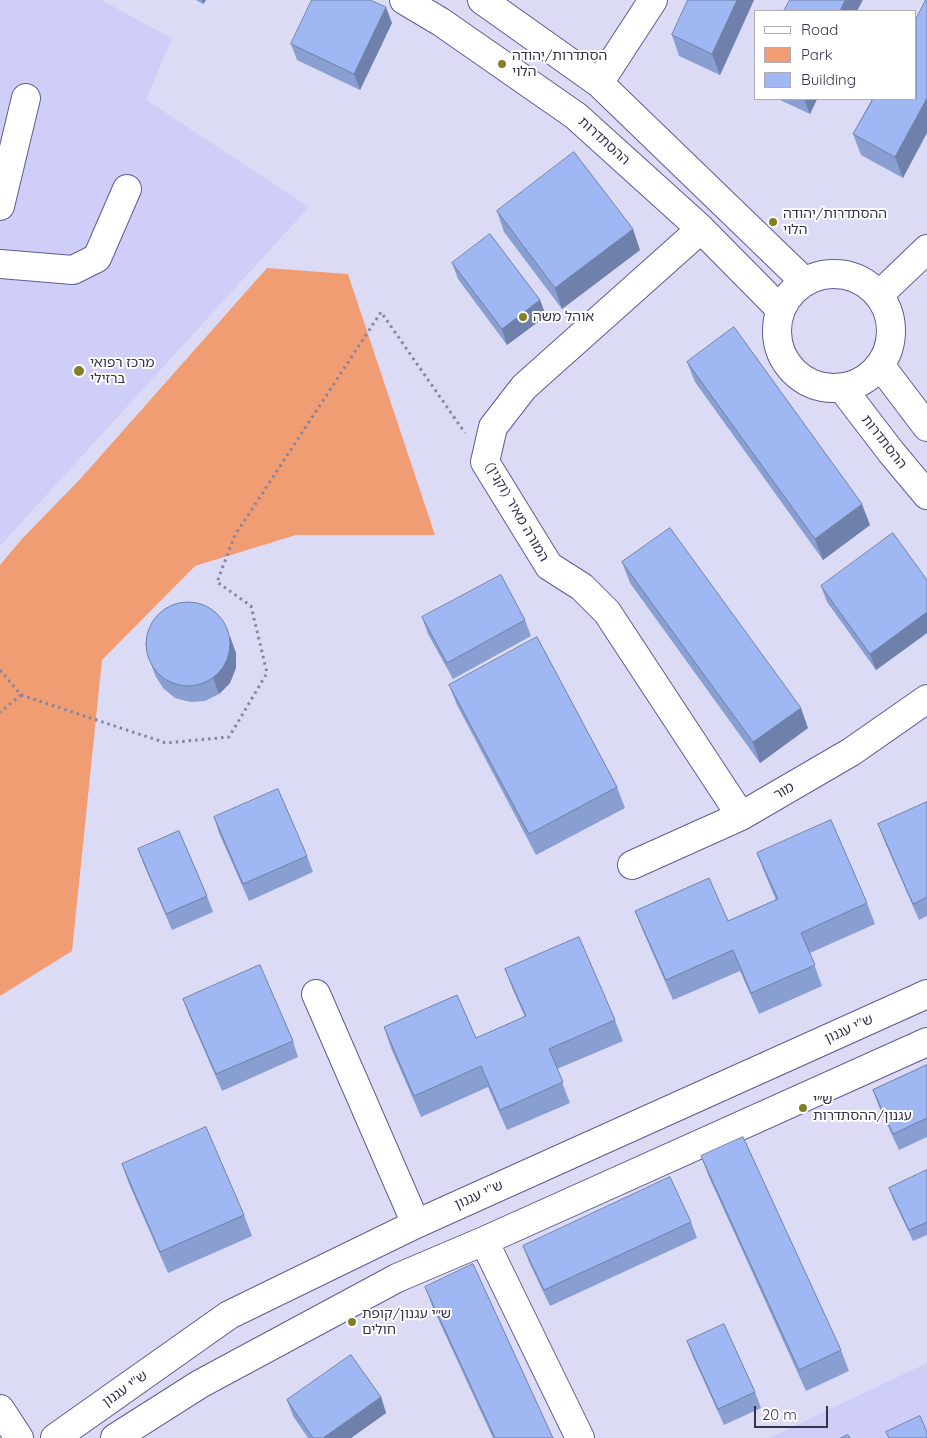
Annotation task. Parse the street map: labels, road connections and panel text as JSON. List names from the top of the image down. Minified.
{"streets":{"street":["ההסתדרות","המורה מאיר (וקנין)","מור","ש\"י עגנון"]},"crossings":[["ההסתדרות","המורה מאיר (וקנין)"],["המורה מאיר (וקנין)","מור"]],"places":["הסתדרות/יהודה הלוי","ההסתדרות/יהודה הלוי","אוהל משה","מרכז רפואי ברזילי","ש״י עגנון/ההסתדרות","ש״י עגנון/קופת חולים"],"legend":["Road","Park","Building"],"scale_bar":"20 m"}
